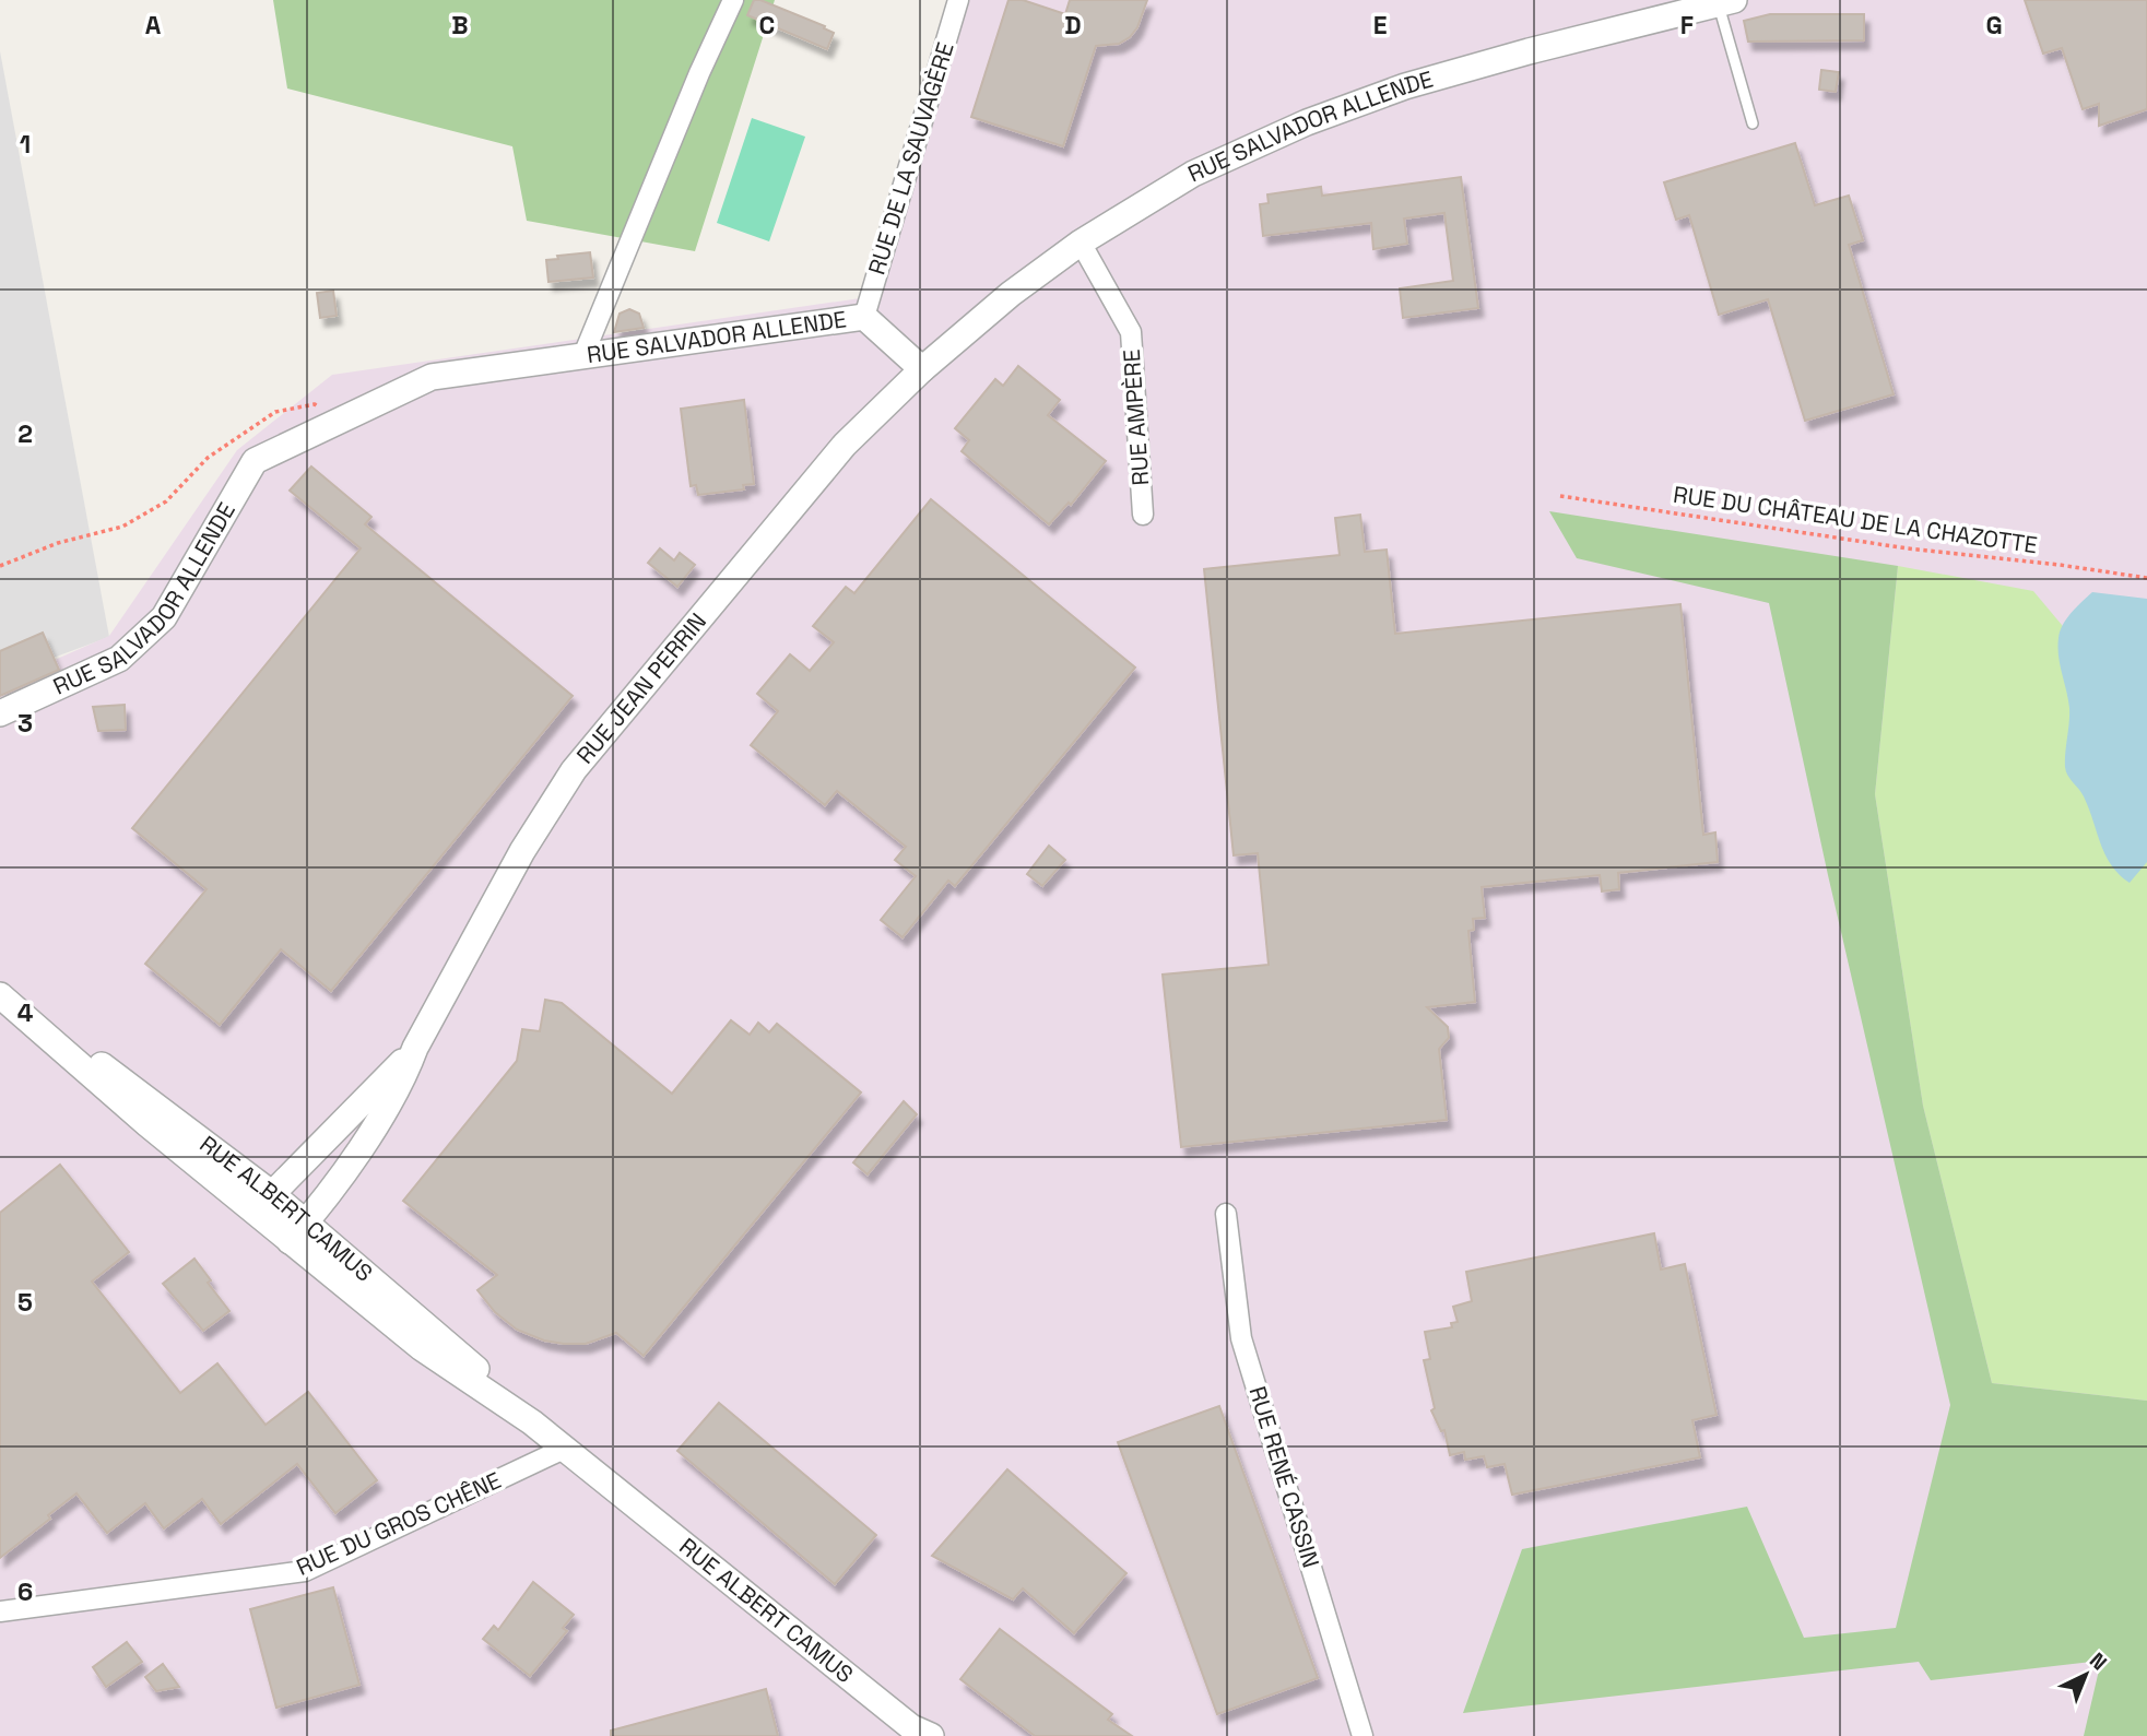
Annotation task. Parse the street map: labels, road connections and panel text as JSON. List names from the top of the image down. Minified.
{"streets":{"street":["RUE SALVADOR ALLENDE","RUE DE LA SAUVAGÈRE","RUE AMPÈRE","RUE JEAN PERRIN","RUE ALBERT CAMUS","RUE RENÉ CASSIN","RUE DU GROS CHÊNE"],"path":["RUE DU CHÂTEAU DE LA CHAZOTTE"]},"crossings":[["RUE SALVADOR ALLENDE","RUE DE LA SAUVAGÈRE"],["RUE SALVADOR ALLENDE","RUE AMPÈRE"],["RUE SALVADOR ALLENDE","RUE JEAN PERRIN"],["RUE JEAN PERRIN","RUE ALBERT CAMUS"],["RUE ALBERT CAMUS","RUE DU GROS CHÊNE"]],"north":"top right","grid":{"columns":["A","B","C","D","E","F","G"],"rows":["1","2","3","4","5","6"]}}
